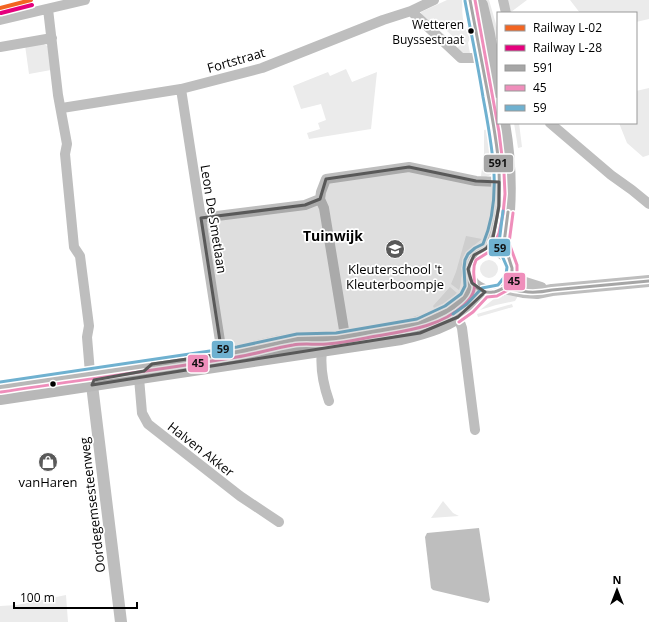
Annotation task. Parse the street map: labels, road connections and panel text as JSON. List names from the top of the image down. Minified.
{"streets":{"street":["Fortstraat","Leon De Smetlaan","Halven Akker","Oordegemsesteenweg"]},"crossings":[["Fortstraat","Leon De Smetlaan"],["Fortstraat","Oordegemsesteenweg"]],"districts":["Tuinwijk"],"places":{"other":["Wetteren Buyssestraat"],"school or university":["Kleuterschool 't Kleuterboompje"],"shop":["vanHaren"]},"lines":["rail line L-02","transit line 591","transit line 45","transit line 59","rail line L-28"],"legend":["Railway L-02","Railway L-28","591","45","59"],"scale_bar":"100 m","north":"top"}
